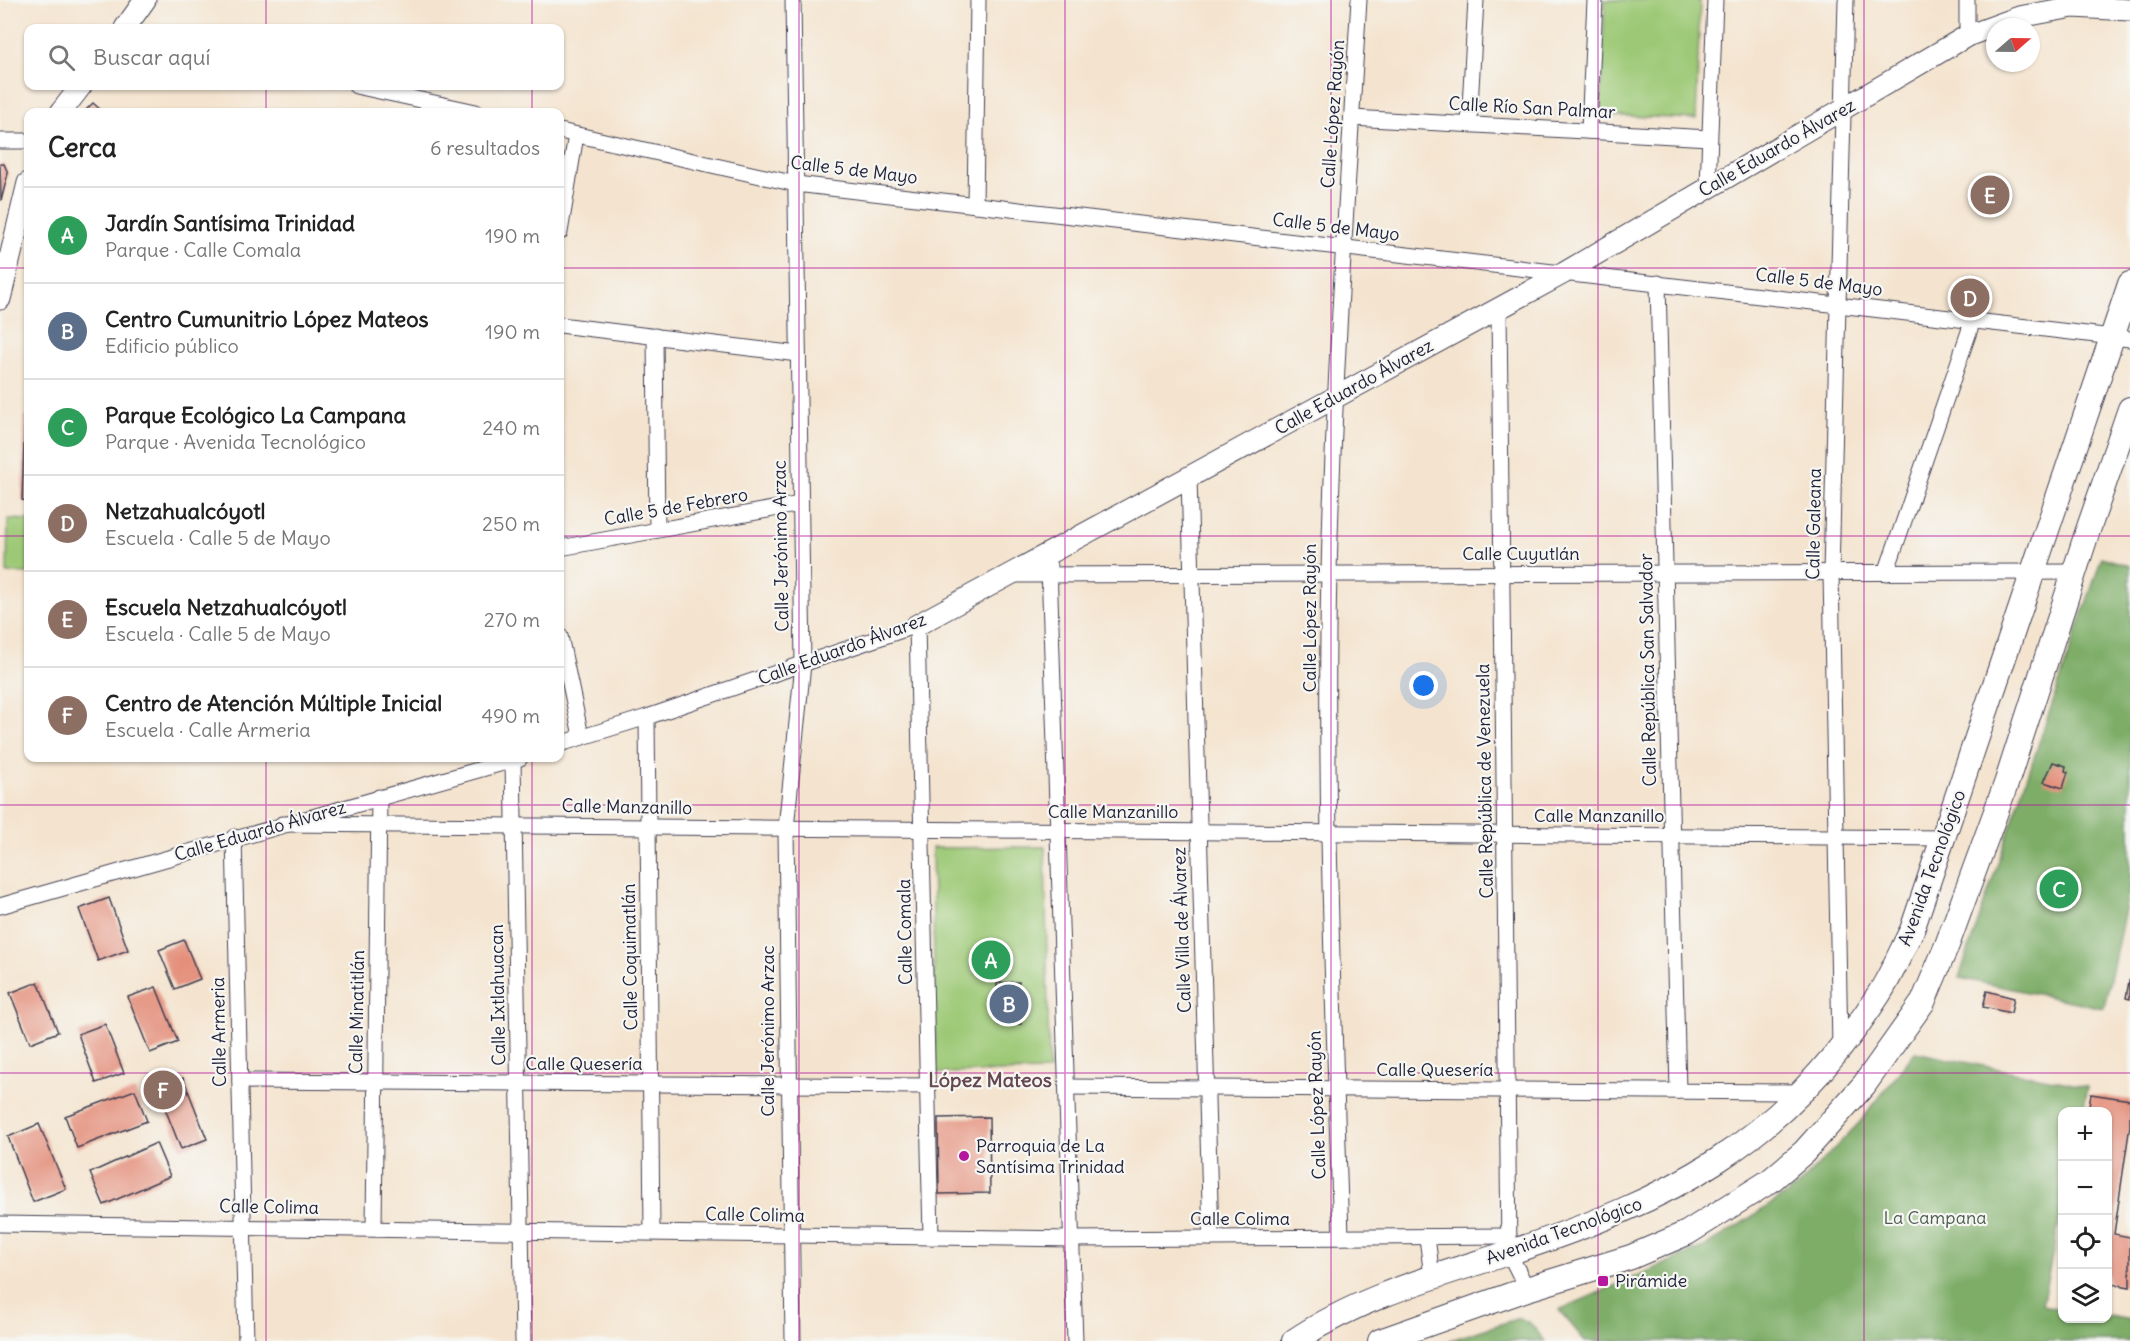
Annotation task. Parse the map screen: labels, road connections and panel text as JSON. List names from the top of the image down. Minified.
{"streets":{"main road":["Avenida Tecnológico"],"street":["Calle Río San Palmar","Calle López Rayón","Calle Eduardo Álvarez","Calle 5 de Mayo","Calle 5 de Febrero","Calle Galeana","Calle Jerónimo Arzac","Calle Cuyutlán","Calle República San Salvador","Calle República de Venezuela","Calle Manzanillo","Calle Villa de Álvarez","Calle Comala","Calle Coquimatlán","Calle Ixtlahuacan","Calle Minatitlán","Calle Armeria","Calle Quesería","Calle Colima"]},"crossings":[["Calle Río San Palmar","Calle López Rayón"],["Calle López Rayón","Calle Eduardo Álvarez"],["Calle López Rayón","Calle 5 de Mayo"],["Calle López Rayón","Calle Cuyutlán"],["Calle López Rayón","Calle Manzanillo"],["Calle López Rayón","Calle Quesería"],["Calle López Rayón","Calle Colima"],["Calle Eduardo Álvarez","Calle 5 de Mayo"],["Calle Eduardo Álvarez","Calle Galeana"],["Calle Eduardo Álvarez","Calle Jerónimo Arzac"],["Calle Eduardo Álvarez","Calle Cuyutlán"],["Calle Eduardo Álvarez","Calle República de Venezuela"],["Calle Eduardo Álvarez","Calle Manzanillo"],["Calle Eduardo Álvarez","Calle Villa de Álvarez"],["Calle Eduardo Álvarez","Calle Comala"],["Calle Eduardo Álvarez","Calle Coquimatlán"],["Calle Eduardo Álvarez","Calle Minatitlán"],["Calle Eduardo Álvarez","Calle Armeria"],["Calle 5 de Mayo","Calle Galeana"],["Calle 5 de Mayo","Calle Jerónimo Arzac"],["Calle 5 de Mayo","Calle República San Salvador"],["Calle 5 de Mayo","Avenida Tecnológico"],["Calle 5 de Febrero","Calle Jerónimo Arzac"],["Calle Galeana","Calle Cuyutlán"],["Calle Galeana","Calle Manzanillo"],["Calle Galeana","Avenida Tecnológico"],["Calle Jerónimo Arzac","Calle Manzanillo"],["Calle Jerónimo Arzac","Calle Quesería"],["Calle Jerónimo Arzac","Calle Colima"],["Calle Cuyutlán","Calle República San Salvador"],["Calle Cuyutlán","Calle República de Venezuela"],["Calle Cuyutlán","Avenida Tecnológico"],["Calle Cuyutlán","Calle Villa de Álvarez"],["Calle República San Salvador","Calle Manzanillo"],["Calle República San Salvador","Calle Quesería"],["Calle República de Venezuela","Calle Manzanillo"],["Calle República de Venezuela","Avenida Tecnológico"],["Calle República de Venezuela","Calle Quesería"],["Calle República de Venezuela","Calle Colima"],["Calle Manzanillo","Avenida Tecnológico"],["Calle Manzanillo","Calle Villa de Álvarez"],["Calle Manzanillo","Calle Comala"],["Calle Manzanillo","Calle Coquimatlán"],["Calle Manzanillo","Calle Ixtlahuacan"],["Calle Manzanillo","Calle Minatitlán"],["Avenida Tecnológico","Calle Quesería"],["Avenida Tecnológico","Calle Colima"],["Calle Villa de Álvarez","Calle Quesería"],["Calle Villa de Álvarez","Calle Colima"],["Calle Comala","Calle Quesería"],["Calle Comala","Calle Colima"],["Calle Coquimatlán","Calle Quesería"],["Calle Coquimatlán","Calle Colima"],["Calle Ixtlahuacan","Calle Quesería"],["Calle Ixtlahuacan","Calle Colima"],["Calle Minatitlán","Calle Quesería"],["Calle Minatitlán","Calle Colima"],["Calle Armeria","Calle Quesería"],["Calle Armeria","Calle Colima"]],"districts":["López Mateos"],"parks":["La Campana"],"places":{"other":["Parroquia de La Santísima Trinidad"],"transit":["Pirámide"]},"north":"right","page":{"search":"Buscar aquí","heading":["Cerca","6 resultados"],"pins":["E","D","C","A","B","F"],"list":[{"mark":"A","name":"Jardín Santísima Trinidad","note":"Parque · Calle Comala","value":"190 m"},{"mark":"B","name":"Centro Cumunitrio López Mateos","note":"Edificio público","value":"190 m"},{"mark":"C","name":"Parque Ecológico La Campana","note":"Parque · Avenida Tecnológico","value":"240 m"},{"mark":"D","name":"Netzahualcóyotl","note":"Escuela · Calle 5 de Mayo","value":"250 m"},{"mark":"E","name":"Escuela Netzahualcóyotl","note":"Escuela · Calle 5 de Mayo","value":"270 m"},{"mark":"F","name":"Centro de Atención Múltiple Inicial","note":"Escuela · Calle Armeria","value":"490 m"}],"map_buttons":["+","−"]}}
